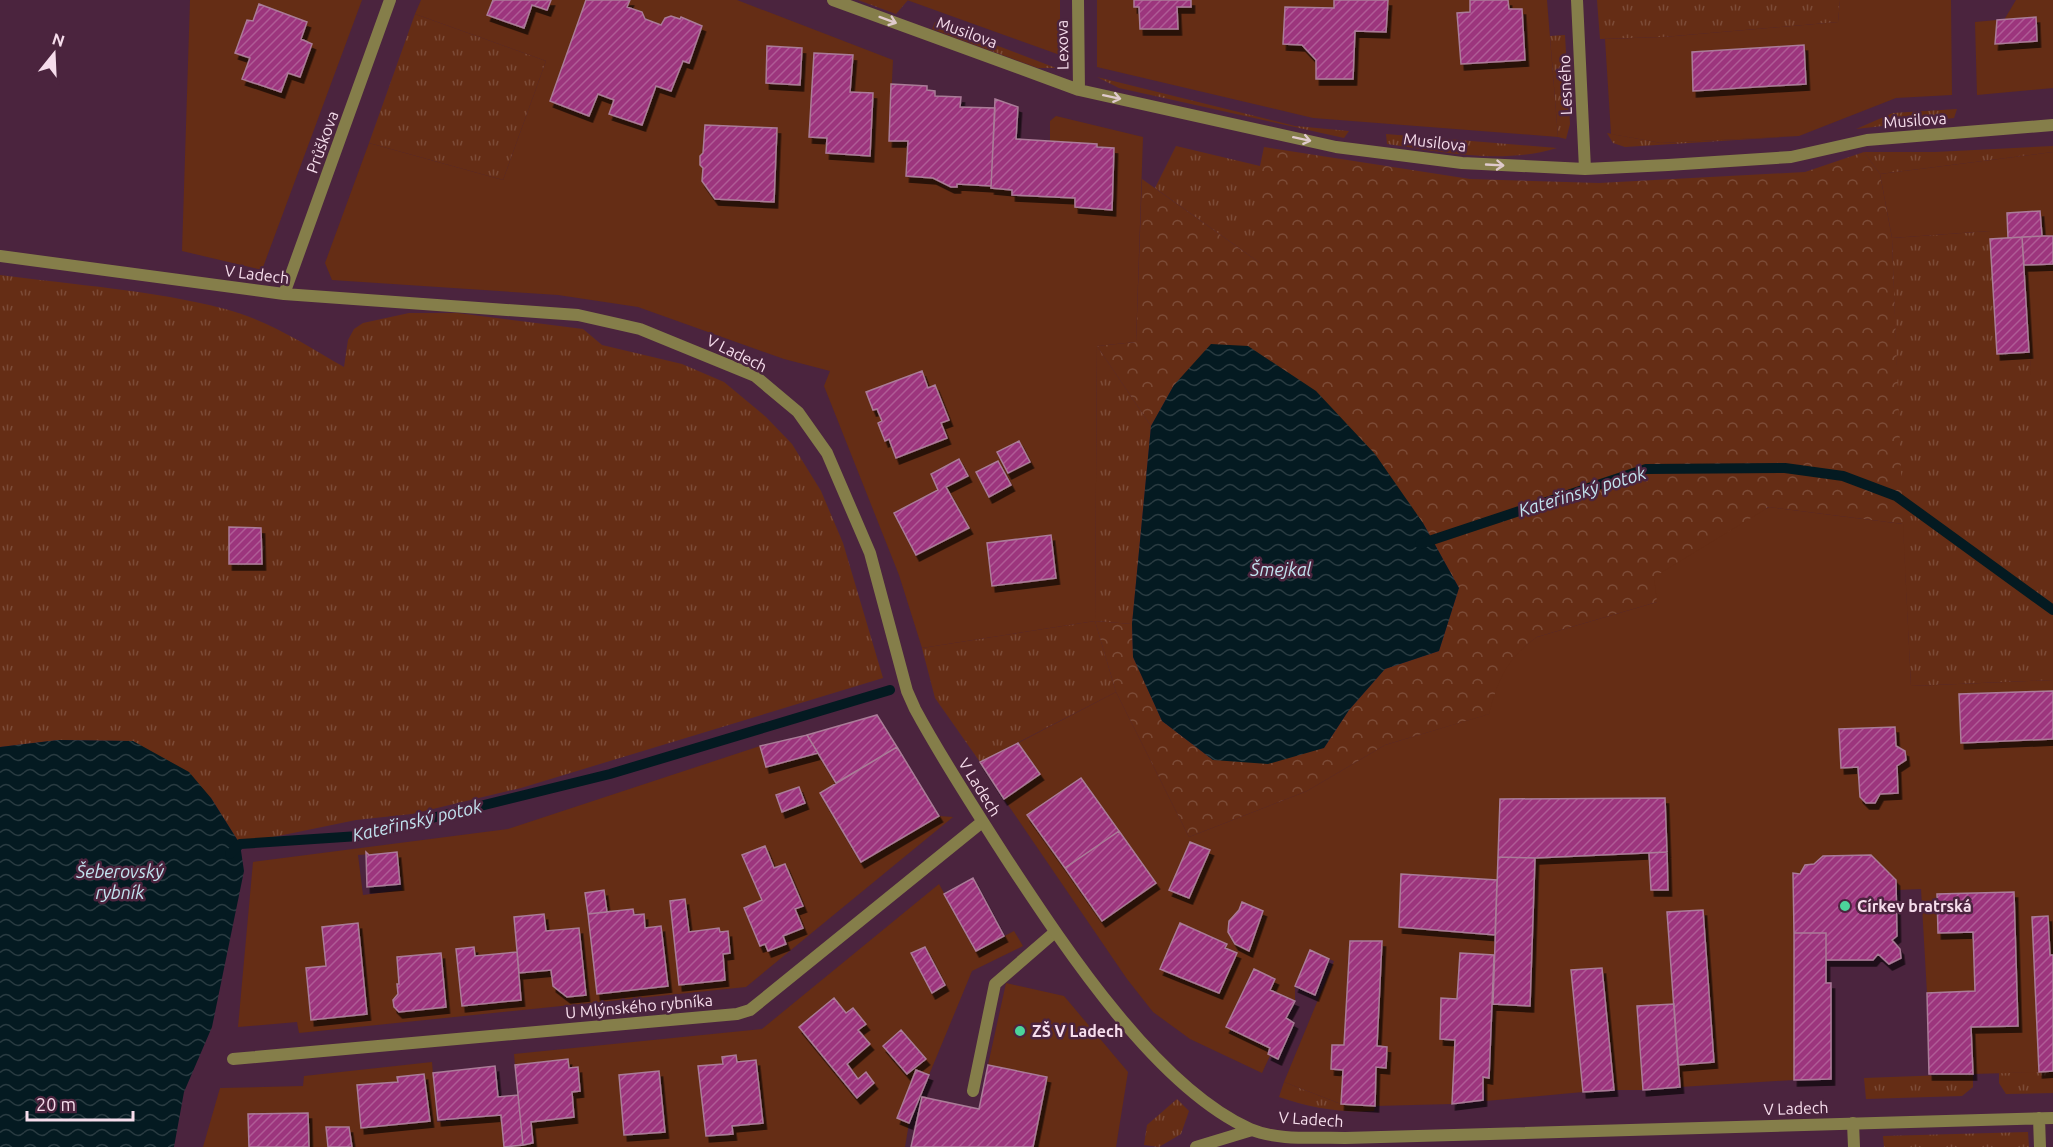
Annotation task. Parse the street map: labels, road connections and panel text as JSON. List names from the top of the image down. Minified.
{"streets":{"street":["Musilova","Lexova","Lesného","Průškova","V Ladech","U Mlýnského rybníka"]},"crossings":[["Musilova","Lexova"],["Musilova","Lesného"],["Průškova","V Ladech"],["V Ladech","U Mlýnského rybníka"]],"one_way":["Musilova"],"water":["Kateřinský potok","Šmejkal","Šeberovský rybník"],"places":["Církev bratrská","ZŠ V Ladech"],"scale_bar":"20 m","north":"top"}
